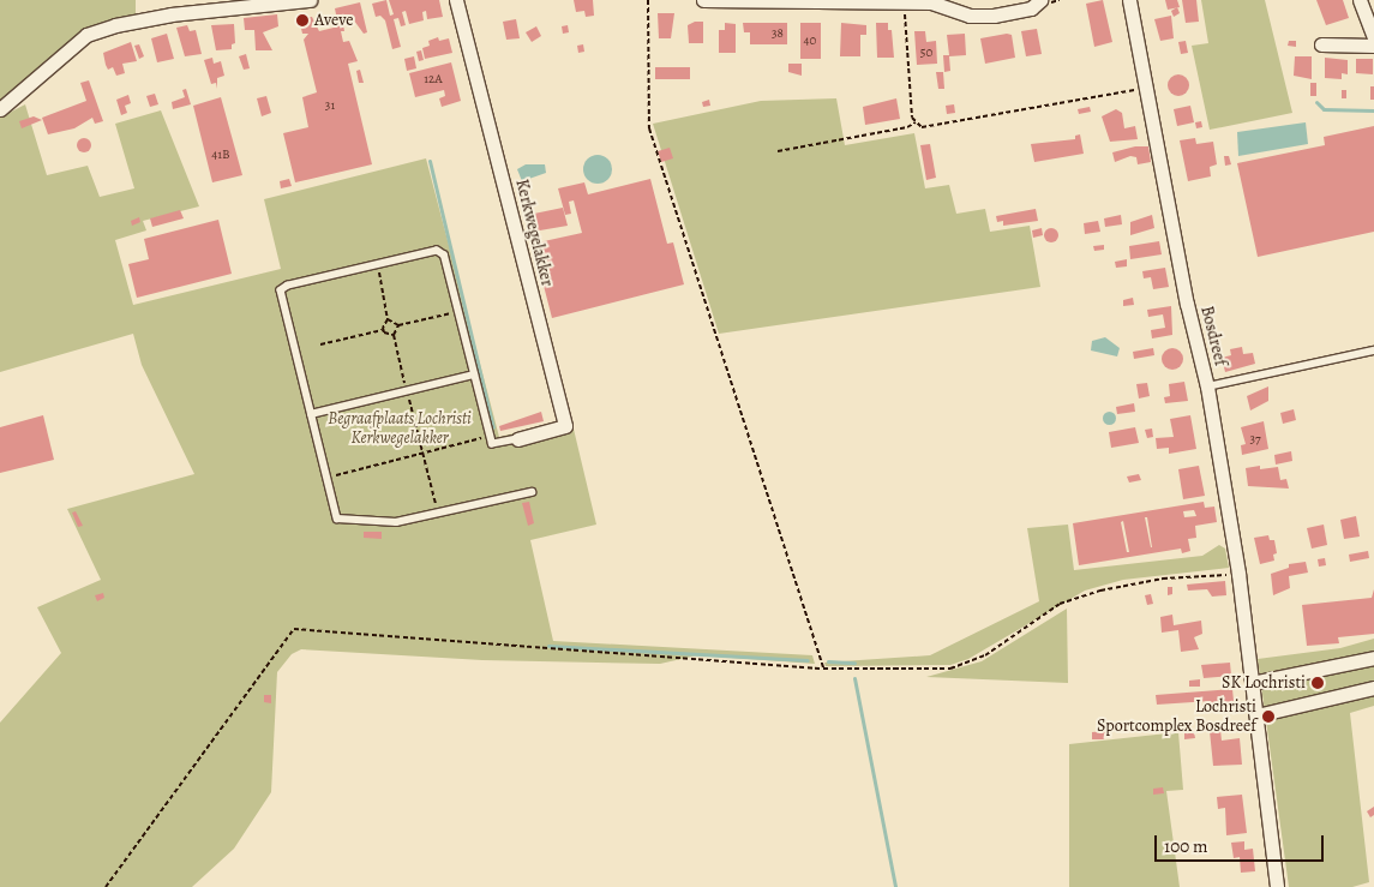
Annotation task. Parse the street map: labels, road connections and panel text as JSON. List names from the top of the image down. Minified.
{"streets":{"street":["Kerkwegelakker","Bosdreef"]},"parks":["Begraafplaats Lochristi Kerkwegelakker"],"places":["Aveve","SK Lochristi","Lochristi Sportcomplex Bosdreef"],"house_numbers":["38","40","50","12A","31","41B","37"],"scale_bar":"100 m"}
